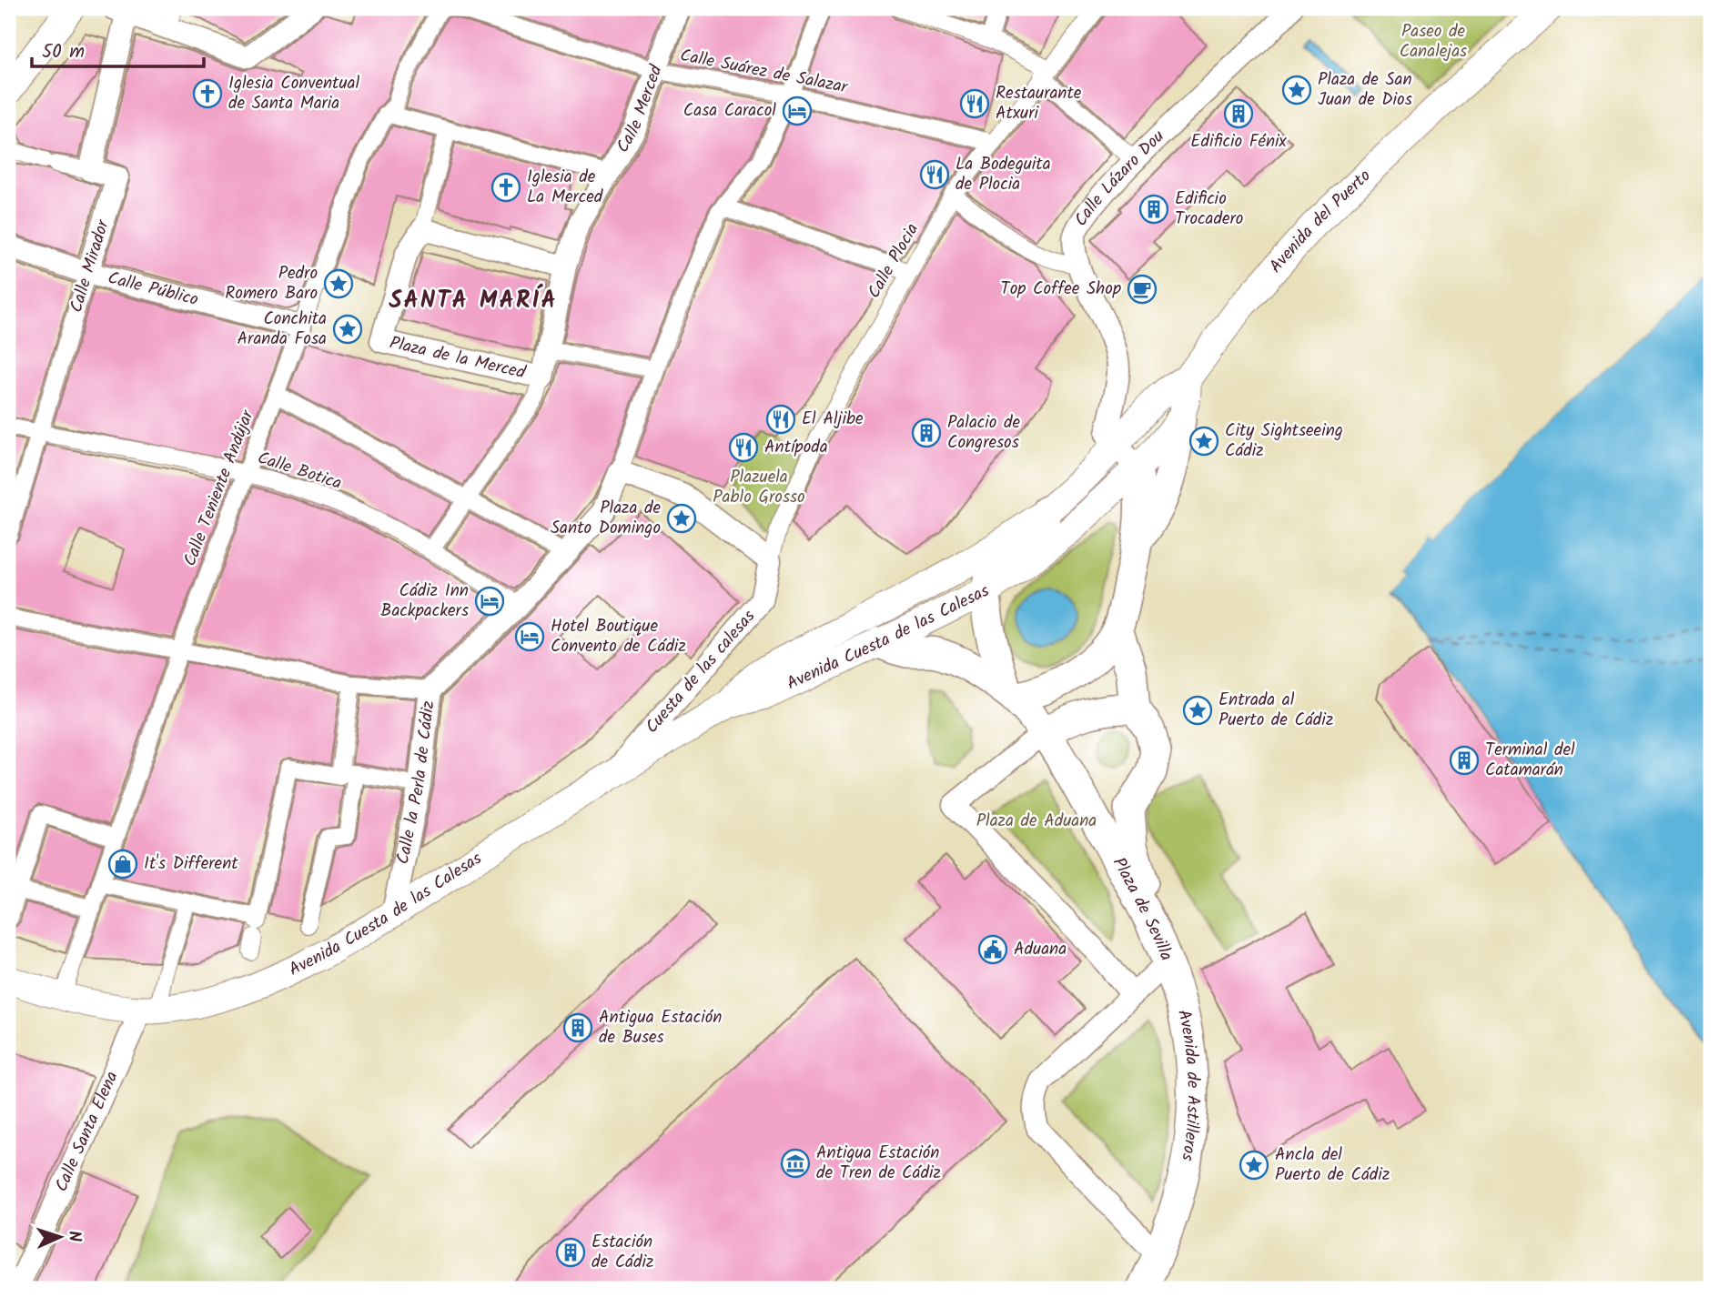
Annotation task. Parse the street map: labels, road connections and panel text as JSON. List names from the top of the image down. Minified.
{"streets":{"main road":["Avenida Cuesta de las Calesas","Plaza de Sevilla","Avenida de Astilleros"],"street":["Calle Suárez de Salazar","Calle Merced","Calle Lázaro Dou","Avenida del Puerto","Calle Plocia","Calle Mirador","Calle Público","Plaza de la Merced","Calle Botica","Calle Teniente Andújar","Cuesta de las calesas","Calle la Perla de Cádiz","Calle Santa Elena"]},"crossings":[["Calle Suárez de Salazar","Calle Merced"],["Calle Suárez de Salazar","Calle Plocia"],["Calle Merced","Plaza de la Merced"],["Calle Lázaro Dou","Avenida Cuesta de las Calesas"],["Avenida del Puerto","Avenida Cuesta de las Calesas"],["Calle Plocia","Cuesta de las calesas"],["Calle Mirador","Calle Público"],["Calle Mirador","Calle Botica"],["Calle Público","Calle Teniente Andújar"],["Calle Botica","Calle Teniente Andújar"],["Calle Teniente Andújar","Avenida Cuesta de las Calesas"],["Avenida Cuesta de las Calesas","Cuesta de las calesas"],["Avenida Cuesta de las Calesas","Calle la Perla de Cádiz"],["Avenida Cuesta de las Calesas","Plaza de Sevilla"],["Avenida Cuesta de las Calesas","Calle Santa Elena"],["Plaza de Sevilla","Avenida de Astilleros"]],"districts":["SANTA MARÍA"],"parks":["Paseo de Canalejas","Plazuela Pablo Grosso","Plaza de Aduana"],"places":{"place":["Plaza de San Juan de Dios","Pedro Romero Baro","Conchita Aranda Fosa","City Sightseeing Cádiz","Plaza de Santo Domingo","Entrada al Puerto de Cádiz","Ancla del Puerto de Cádiz"],"church":["Iglesia Conventual de Santa Maria","Iglesia de La Merced"],"restaurant":["Restaurante Atxuri","La Bodeguita de Plocia","El Aljibe","Antípoda"],"hotel":["Casa Caracol","Cádiz Inn Backpackers","Hotel Boutique Convento de Cádiz"],"building":["Edificio Fénix","Edificio Trocadero","Palacio de Congresos","Terminal del Catamarán","Antigua Estación de Buses","Estación de Cádiz"],"cafe":["Top Coffee Shop"],"shop":["It's Different"],"public building":["Aduana"],"museum":["Antigua Estación de Tren de Cádiz"]},"scale_bar":"50 m","north":"right"}
